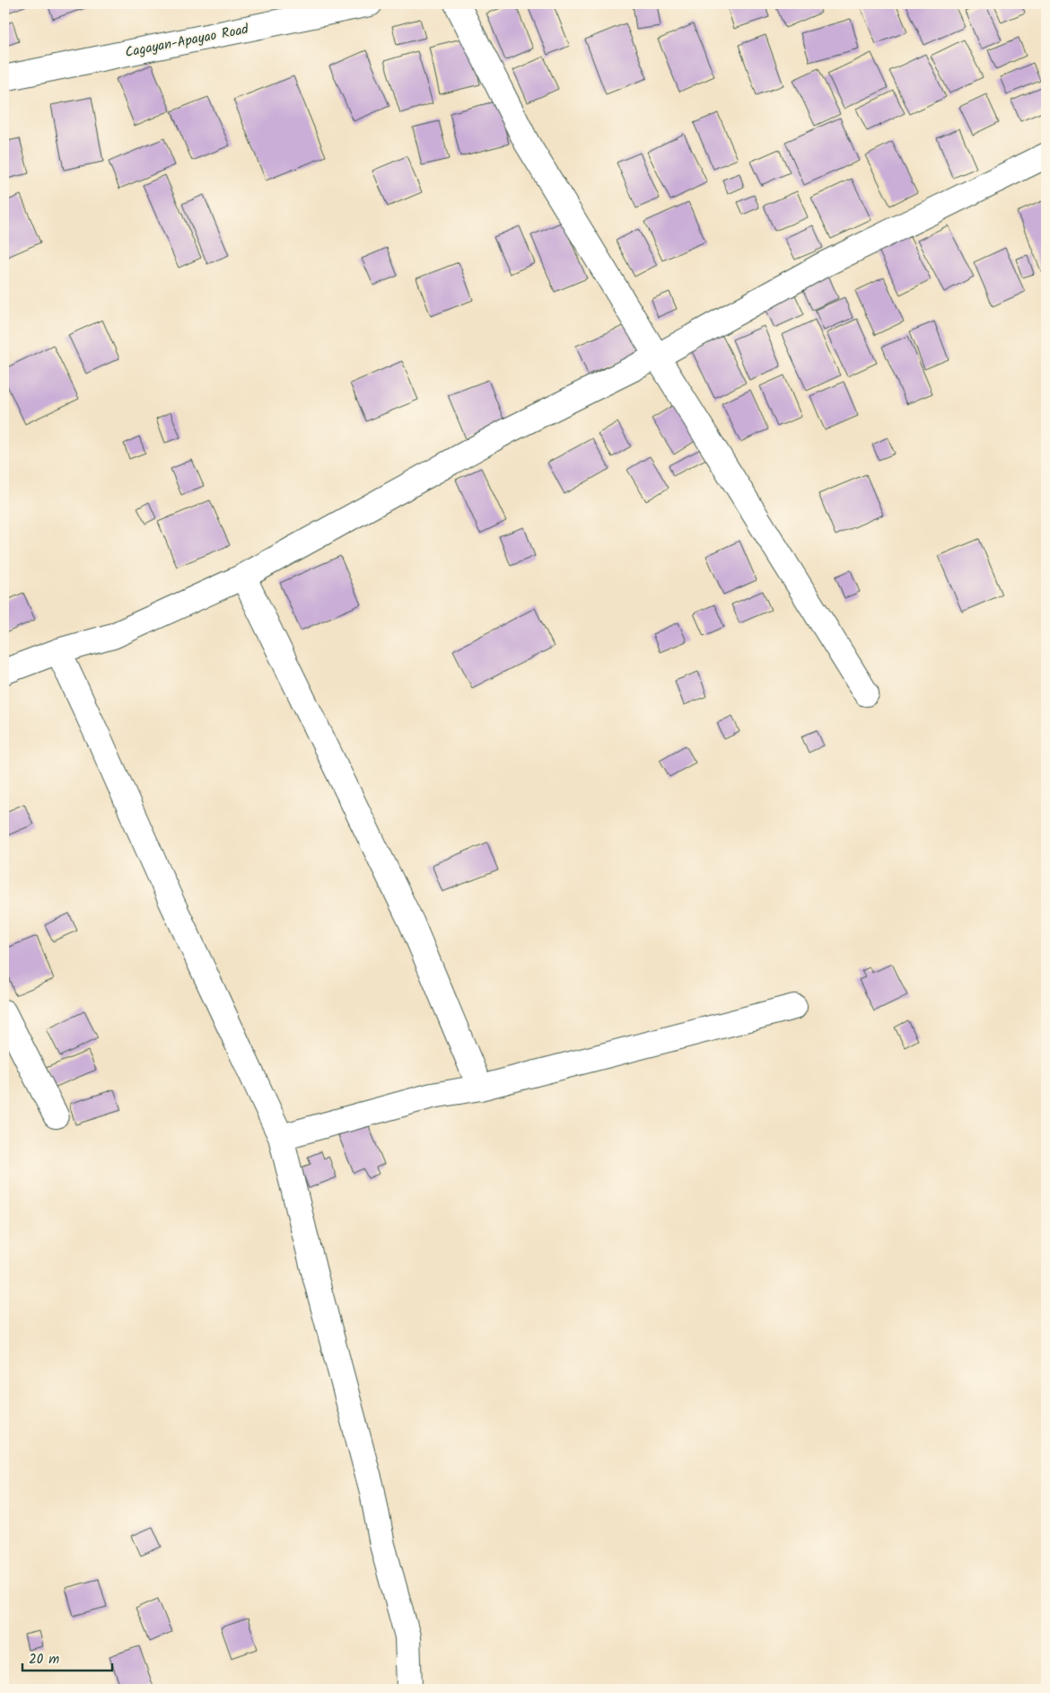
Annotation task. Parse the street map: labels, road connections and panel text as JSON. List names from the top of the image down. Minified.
{"streets":{"street":["Cagayan-Apayao Road"]},"scale_bar":"20 m"}
